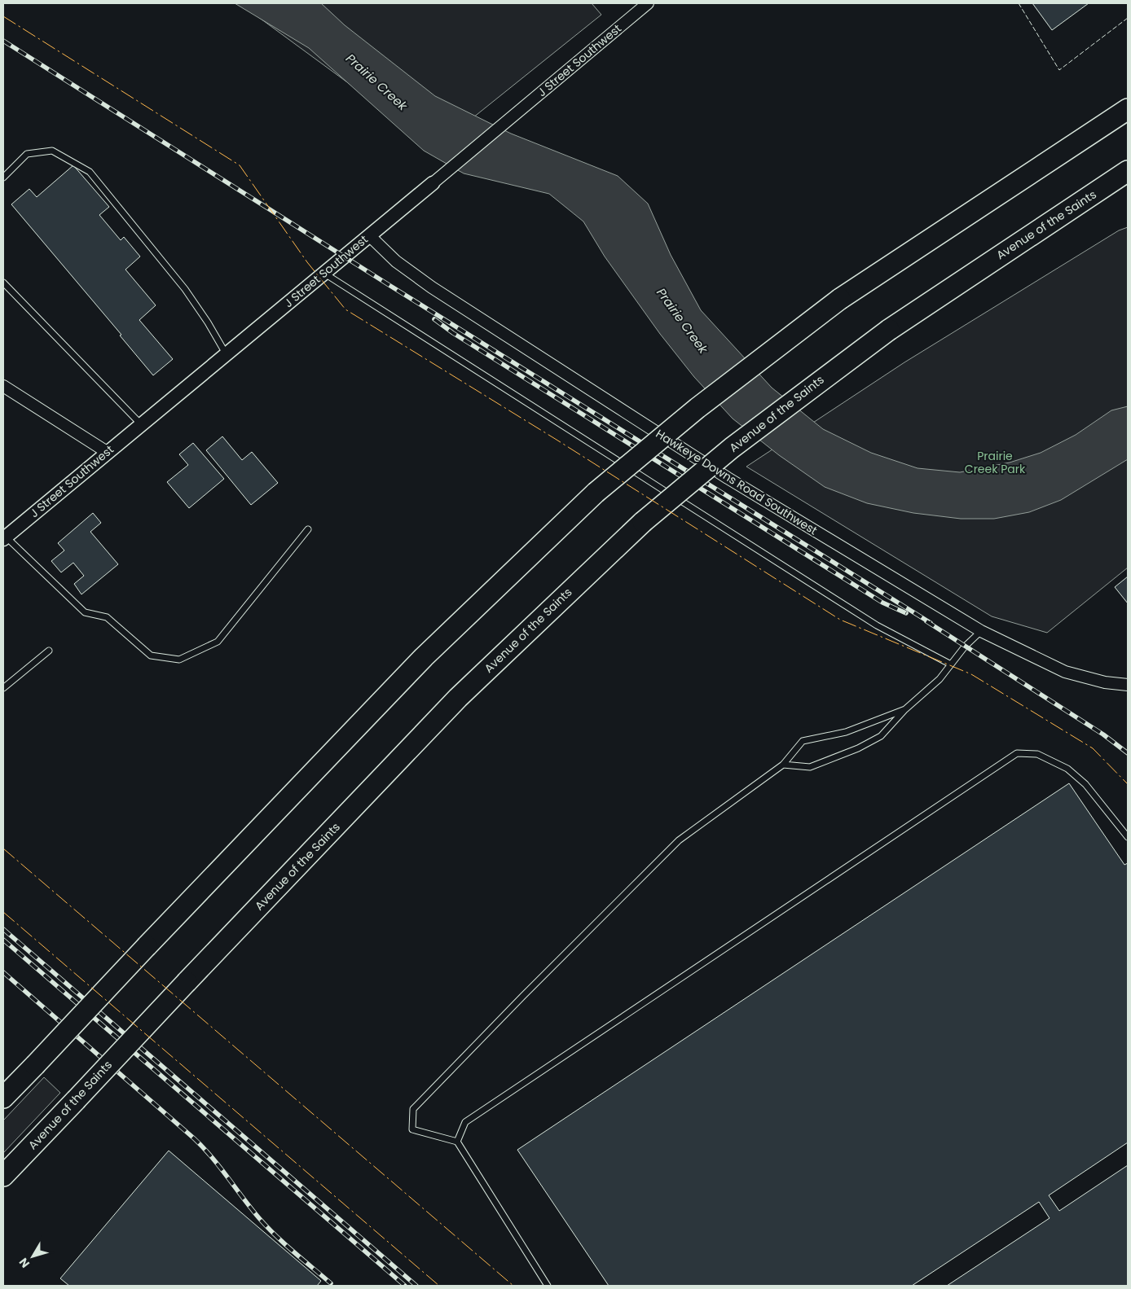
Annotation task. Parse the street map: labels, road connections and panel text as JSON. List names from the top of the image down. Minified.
{"streets":{"highway":["Avenue of the Saints"],"street":["J Street Southwest","Hawkeye Downs Road Southwest"]},"crossings":[["J Street Southwest","Hawkeye Downs Road Southwest"]],"water":["Prairie Creek"],"parks":["Prairie Creek Park"],"north":"bottom left"}
